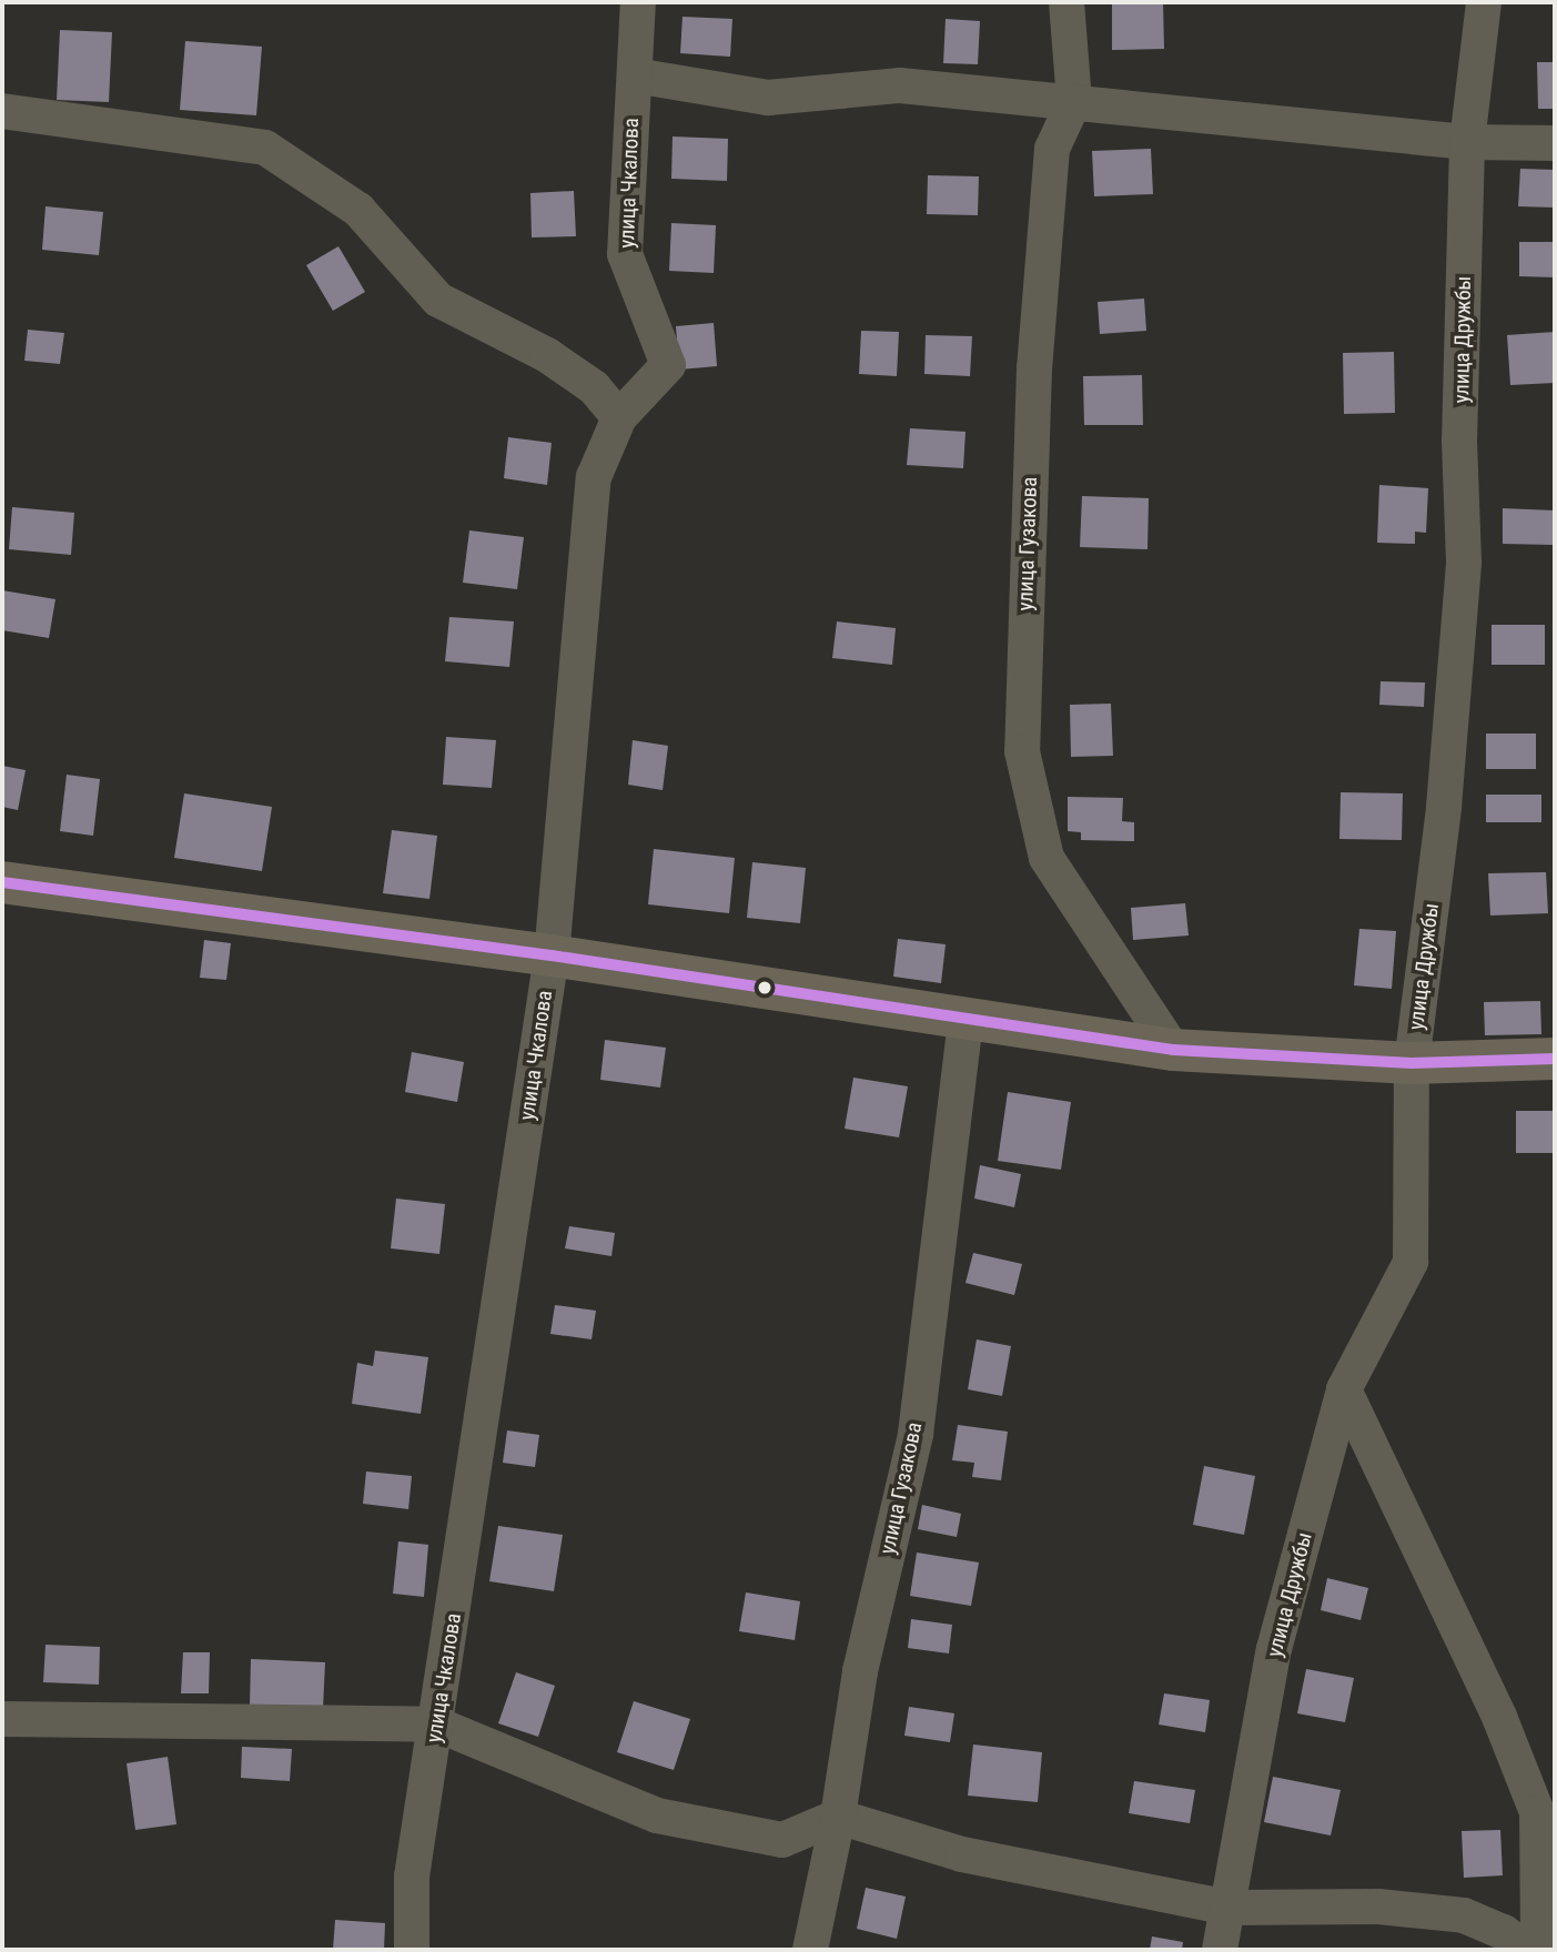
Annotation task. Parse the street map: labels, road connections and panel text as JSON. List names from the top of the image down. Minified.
{"streets":{"street":["улица Чкалова","улица Дружбы","улица Гузакова"]}}
